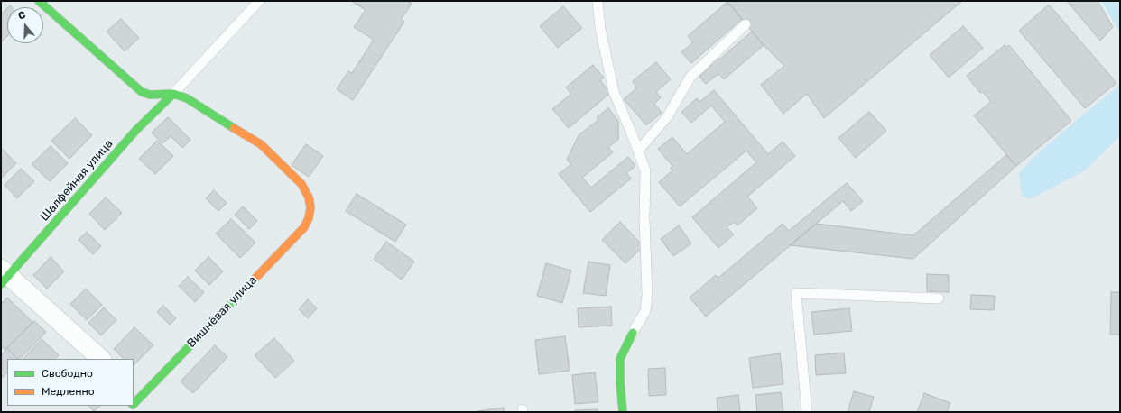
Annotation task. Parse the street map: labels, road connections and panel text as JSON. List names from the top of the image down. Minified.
{"streets":{"street":["Шалфейная улица","Вишнёвая улица"]},"crossings":[["Шалфейная улица","Вишнёвая улица"]],"legend":["Свободно","Медленно"],"north":"top"}
